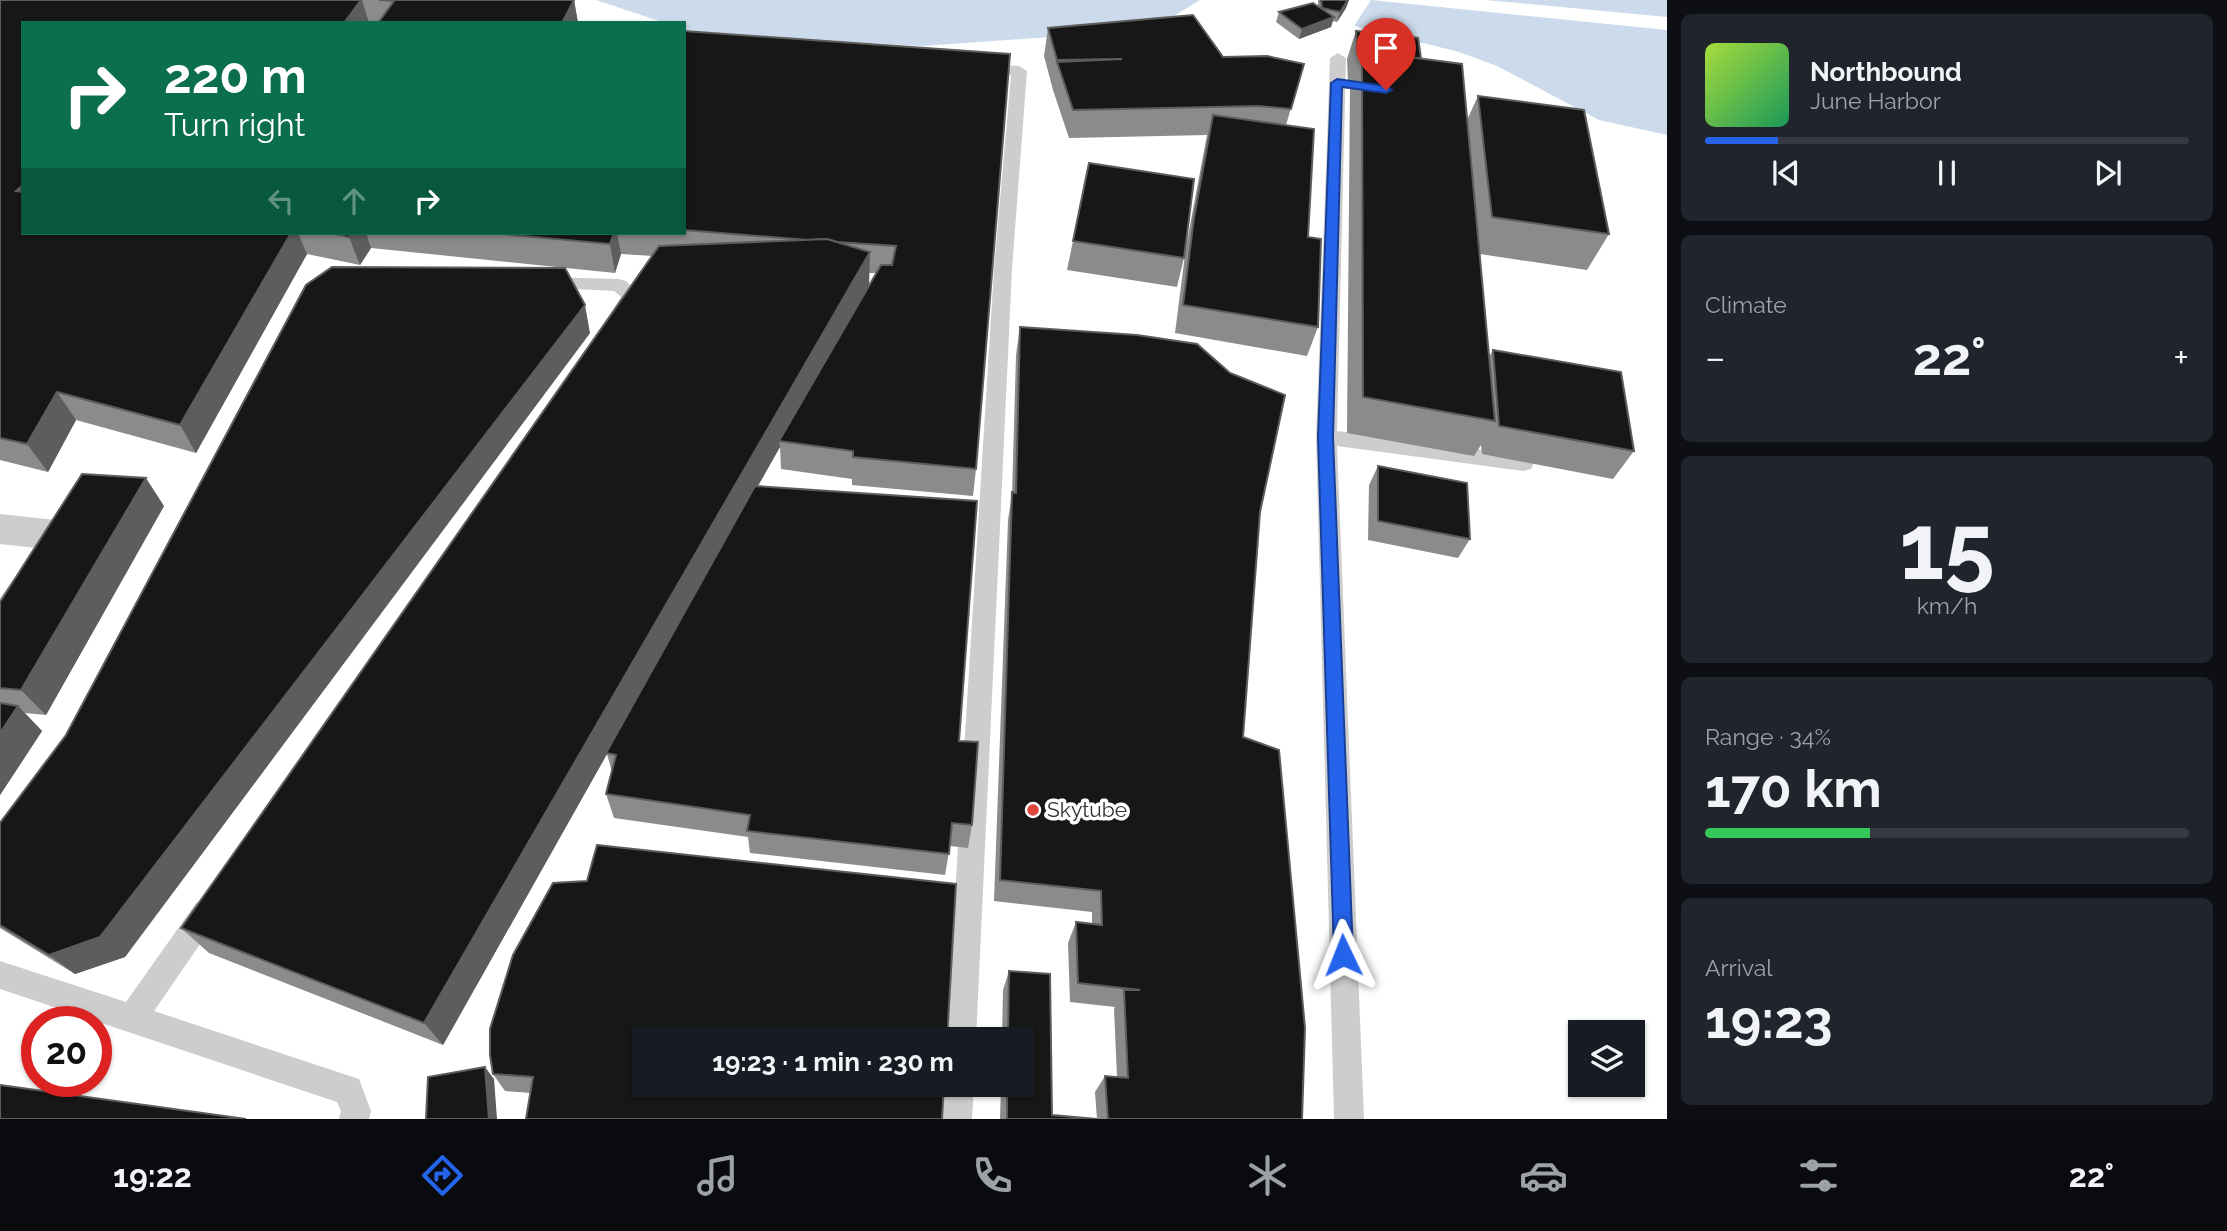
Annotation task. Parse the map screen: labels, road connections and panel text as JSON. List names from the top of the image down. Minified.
{"places":["Skytube"],"page":{"turn":["220 m","Turn right"],"song":["Northbound","June Harbor"],"tile":["Climate",["15","km/h"],["Range · 34%","170 km"],["Arrival","19:23"]],"heat":["−","22°","+"],"limit":"20","trip":"19:23 · 1 min · 230 m","tabs":["19:22","22°"]}}
